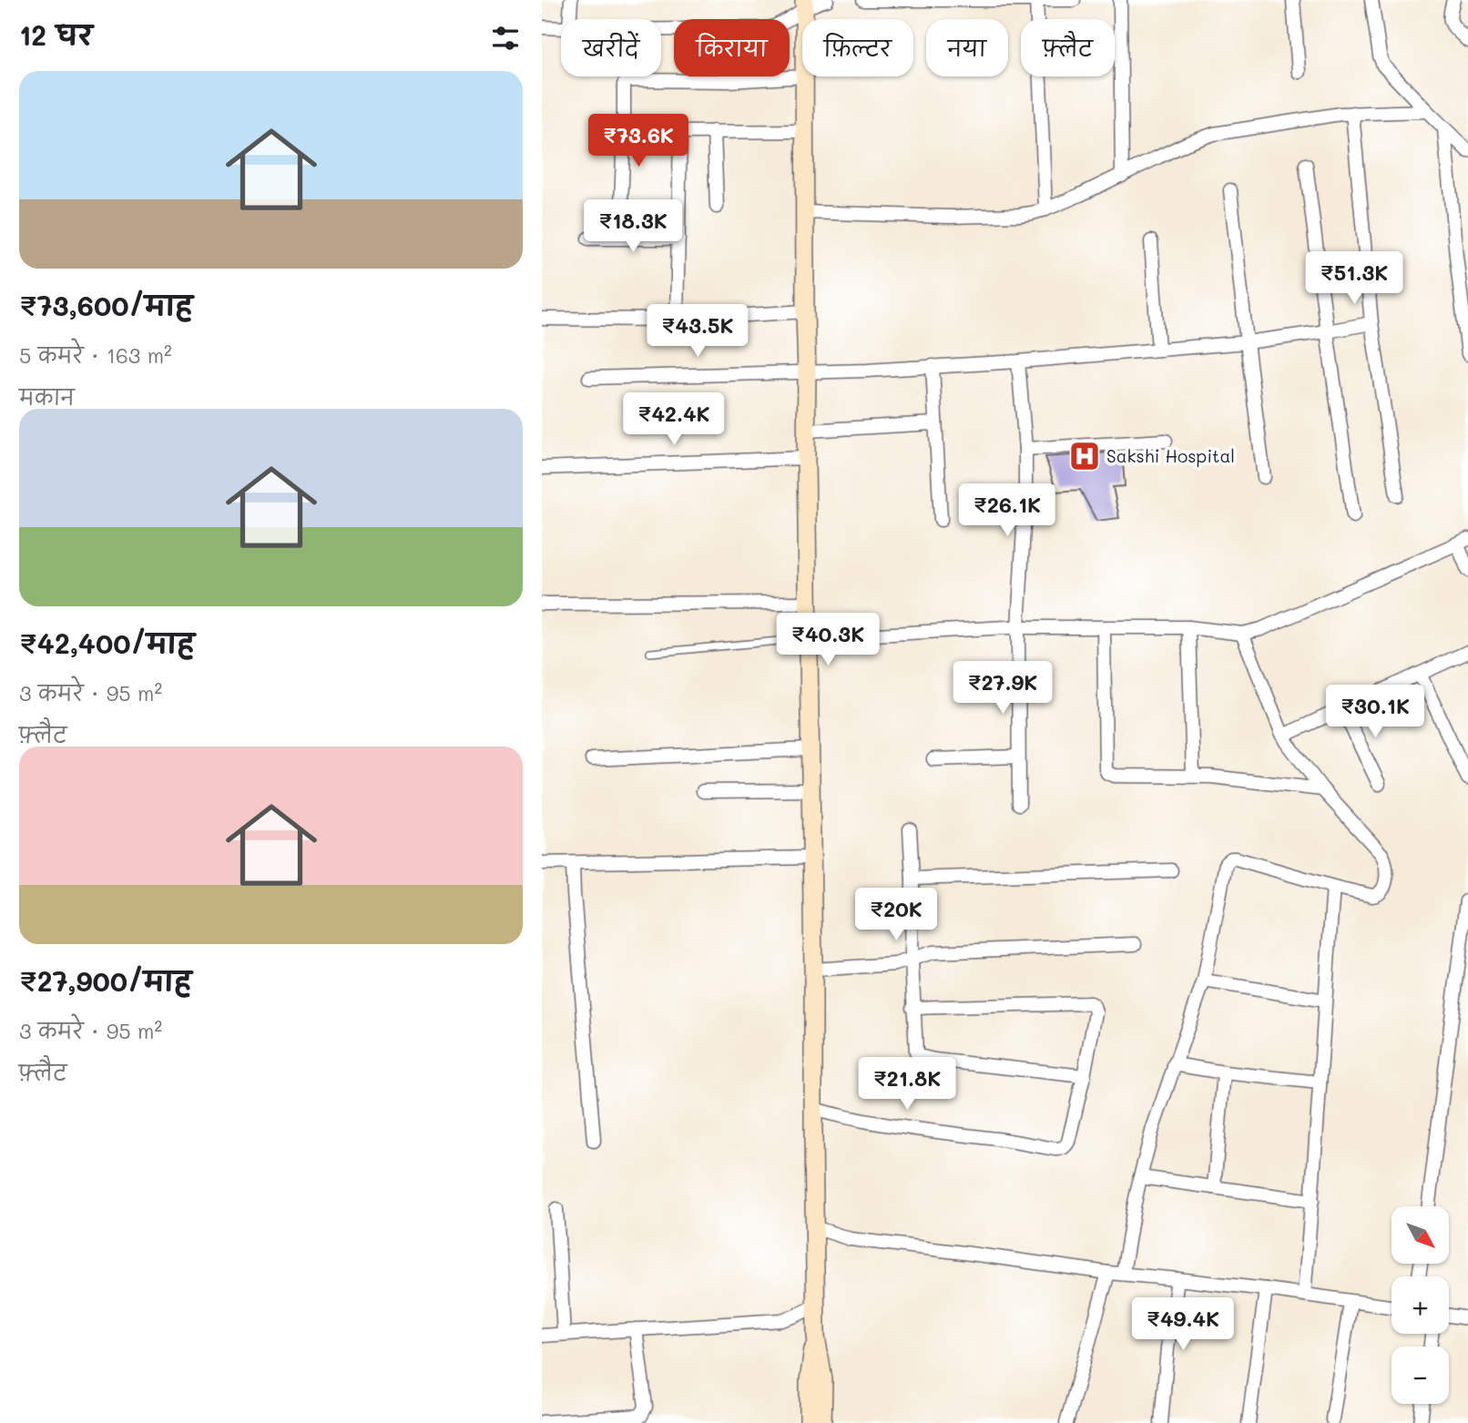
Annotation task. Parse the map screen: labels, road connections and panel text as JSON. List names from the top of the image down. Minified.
{"places":{"hospital":["Sakshi Hospital"]},"north":"bottom right","page":{"heading":"12 घर","chip":["खरीदें","किराया","फ़िल्टर","नया","फ़्लैट"],"list":[{"name":"₹73,600/माह","note":"5 कमरे · 163 m² · मकान"},{"name":"₹42,400/माह","note":"3 कमरे · 95 m² · फ़्लैट"},{"name":"₹27,900/माह","note":"3 कमरे · 95 m² · फ़्लैट"}],"price":["₹73.6K","₹18.3K","₹51.3K","₹43.5K","₹42.4K","₹26.1K","₹40.3K","₹27.9K","₹30.1K","₹20K","₹21.8K","₹49.4K"],"map_buttons":["+","−"]}}
